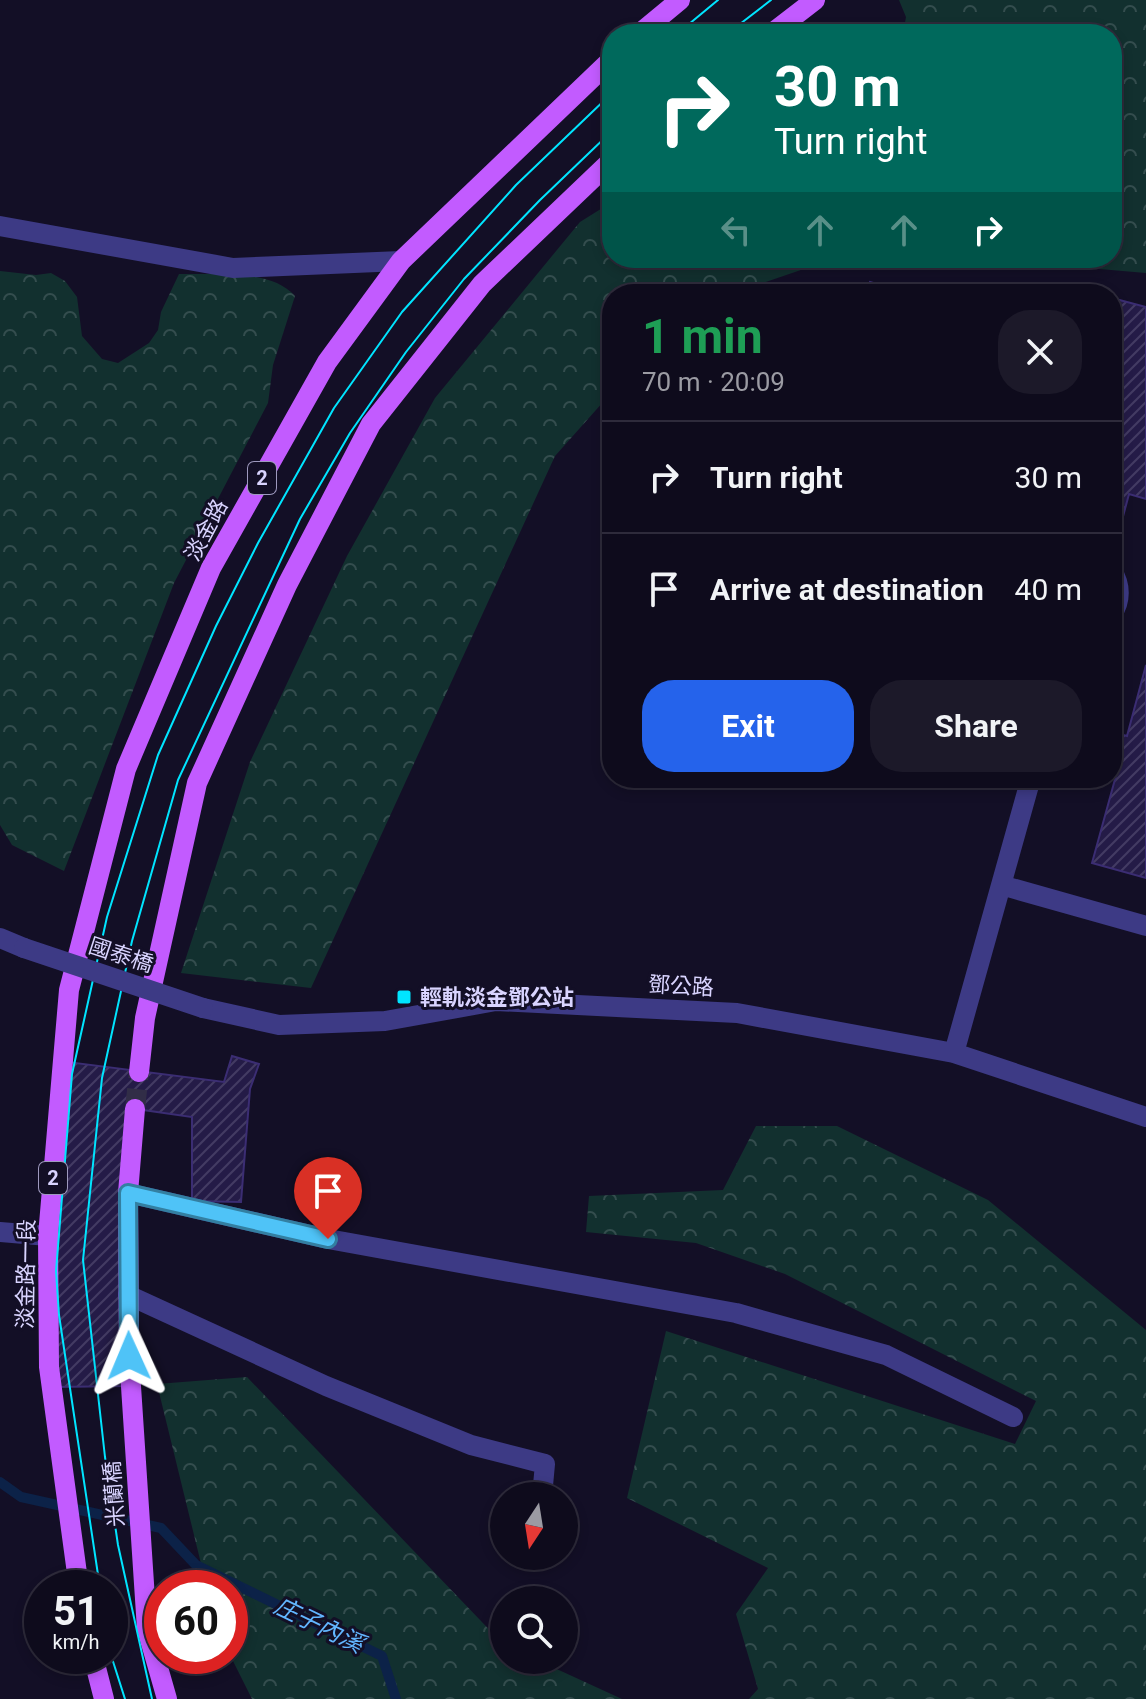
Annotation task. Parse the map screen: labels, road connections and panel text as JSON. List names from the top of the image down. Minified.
{"streets":{"main road":["2","淡金路","淡金路一段","米蘭橋"],"street":["國泰橋","鄧公路"]},"crossings":[["淡金路","淡金路一段"],["國泰橋","鄧公路"],["淡金路一段","米蘭橋"]],"water":["庄子內溪"],"places":{"transit":["輕軌淡金鄧公站"]},"north":"bottom","page":{"turn":["30 m","Turn right"],"heading":["1 min","70 m · 20:09"],"list":[{"name":"Turn right","value":"30 m"},{"name":"Arrive at destination","value":"40 m"}],"buttons":["Exit","Share"],"speed":"51 km/h","limit":"60"}}
